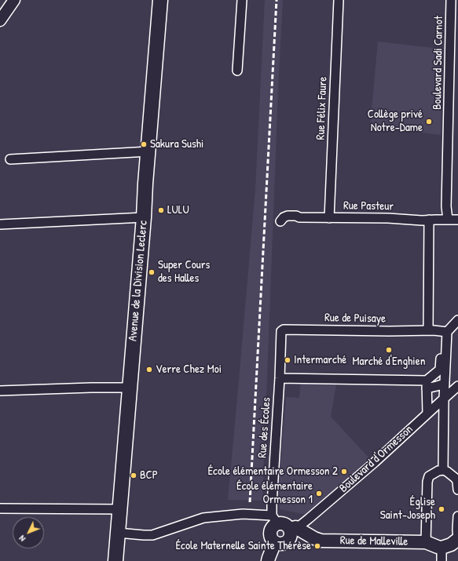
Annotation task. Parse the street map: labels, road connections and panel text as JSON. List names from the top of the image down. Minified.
{"streets":{"main road":["Avenue de la Division Leclerc","Rue de Malleville"],"street":["Boulevard Sadi Carnot","Rue Félix Faure","Rue Pasteur","Rue de Puisaye","Rue des Écoles","Boulevard d'Ormesson"]},"crossings":[["Boulevard Sadi Carnot","Rue Pasteur"],["Rue Félix Faure","Rue Pasteur"],["Rue de Puisaye","Rue des Écoles"],["Rue des Écoles","Boulevard d'Ormesson"],["Rue des Écoles","Rue de Malleville"],["Boulevard d'Ormesson","Rue de Malleville"]],"places":["Collège privé Notre-Dame","Sakura Sushi","LULU","Super Cours des Halles","Marché d'Enghien","Intermarché","Verre Chez Moi","École élémentaire Ormesson 2","BCP","École élémentaire Ormesson 1","Église Saint-Joseph","École Maternelle Sainte Thérèse"],"north":"bottom left"}
